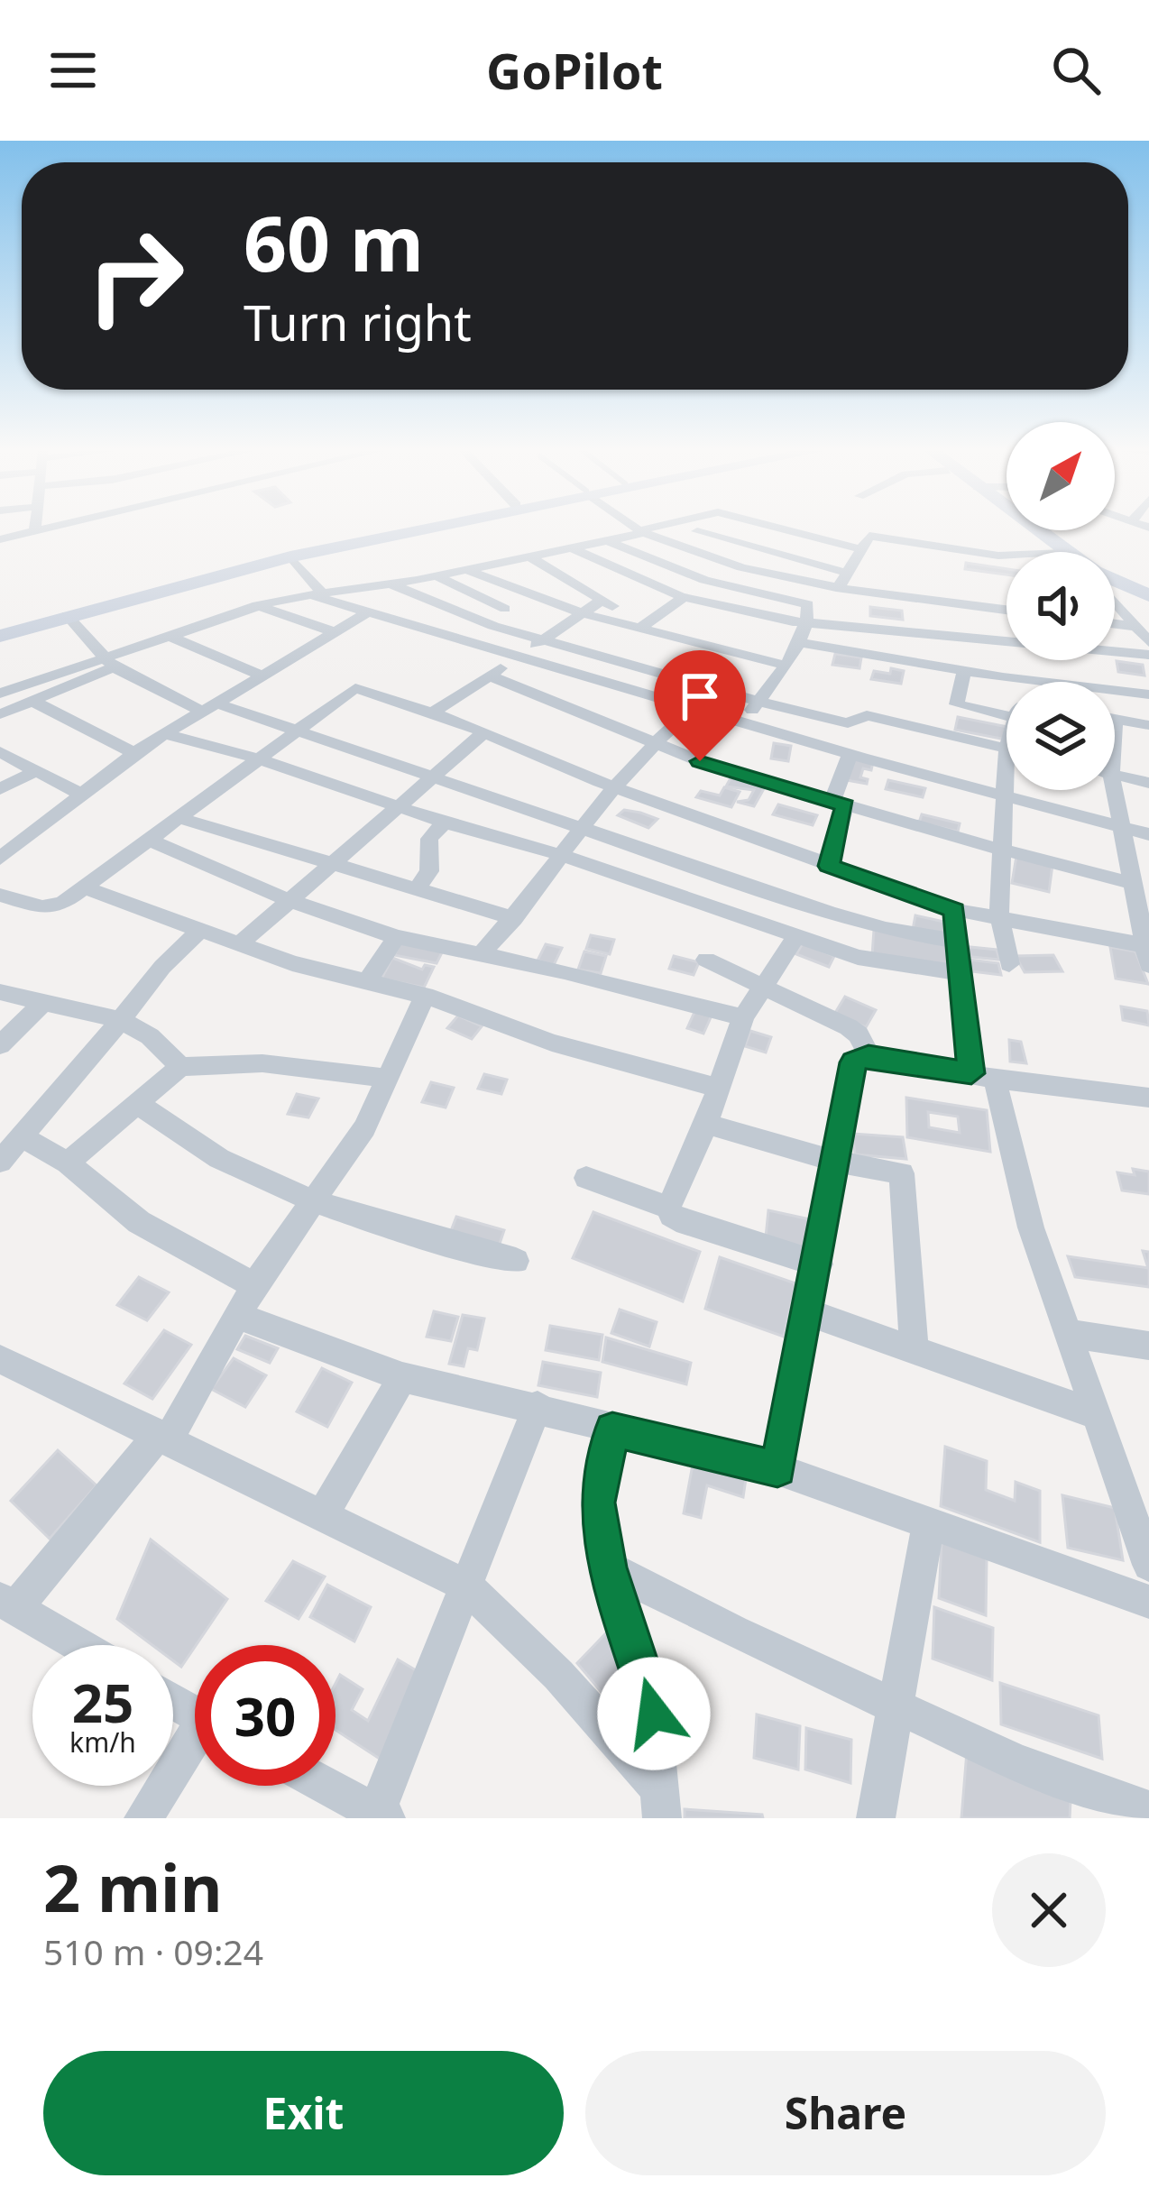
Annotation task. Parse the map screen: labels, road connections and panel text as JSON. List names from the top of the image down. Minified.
{"north":"top right","page":{"header":"GoPilot","turn":["60 m","Turn right"],"speed":"25 km/h","limit":"30","heading":["2 min","510 m · 09:24"],"buttons":["Exit","Share"]}}
